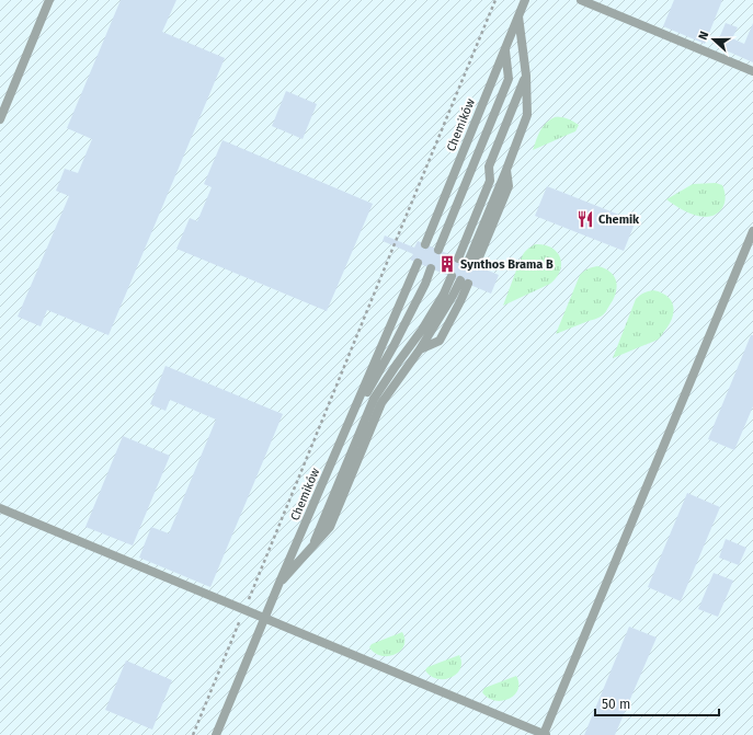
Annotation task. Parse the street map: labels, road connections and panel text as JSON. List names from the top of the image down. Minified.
{"streets":{"lane":["Chemików"]},"places":{"restaurant":["Chemik"],"building":["Synthos Brama B"]},"scale_bar":"50 m","north":"left"}
